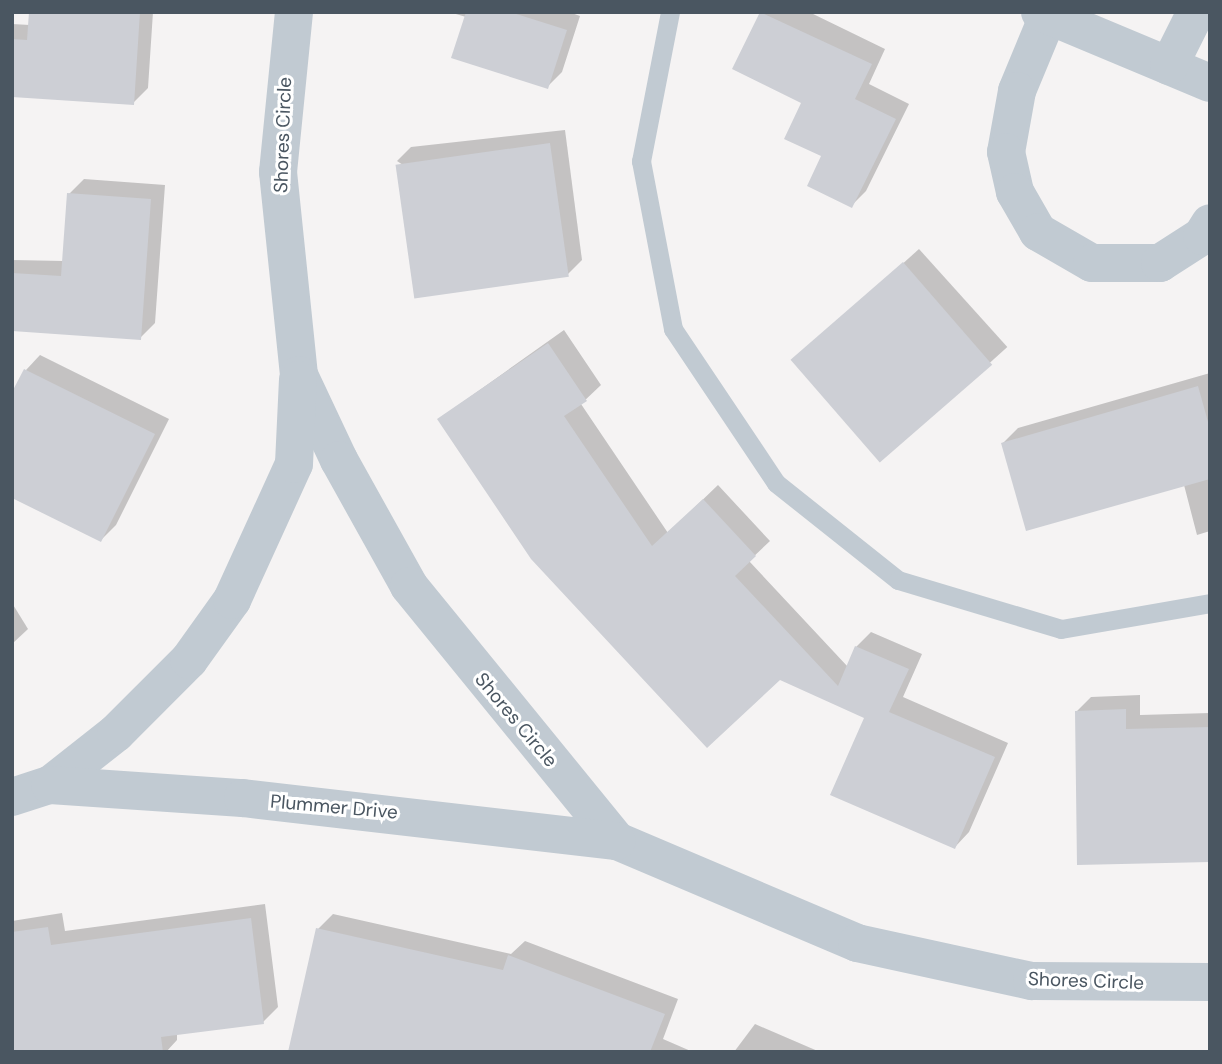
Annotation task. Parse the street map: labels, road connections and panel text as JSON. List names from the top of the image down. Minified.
{"streets":{"street":["Shores Circle","Plummer Drive"]},"crossings":[["Shores Circle","Plummer Drive"]]}
